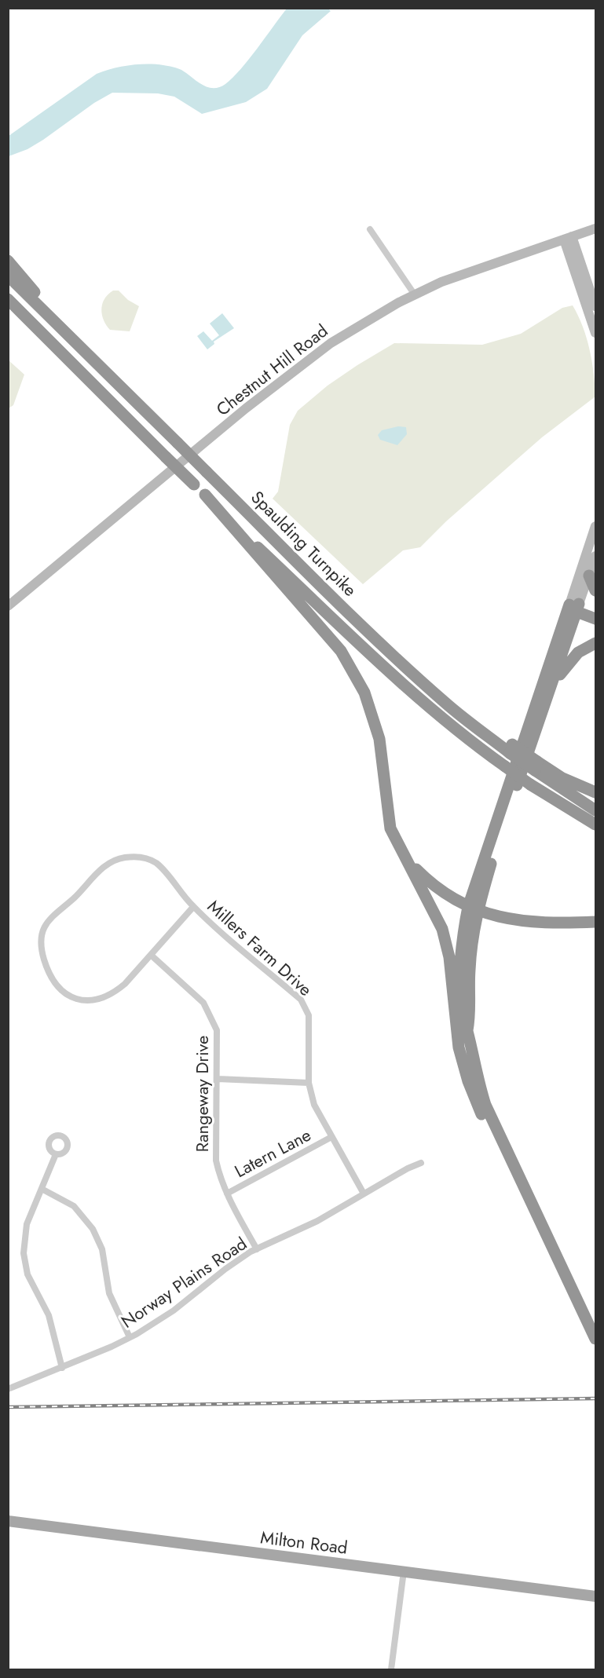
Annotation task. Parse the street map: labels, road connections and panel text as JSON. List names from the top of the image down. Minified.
{"streets":{"highway":["Spaulding Turnpike"],"main road":["Milton Road"],"street":["Chestnut Hill Road","Millers Farm Drive","Rangeway Drive","Latern Lane","Norway Plains Road"]},"crossings":[["Millers Farm Drive","Rangeway Drive"],["Millers Farm Drive","Latern Lane"],["Millers Farm Drive","Norway Plains Road"],["Rangeway Drive","Latern Lane"],["Rangeway Drive","Norway Plains Road"]]}
